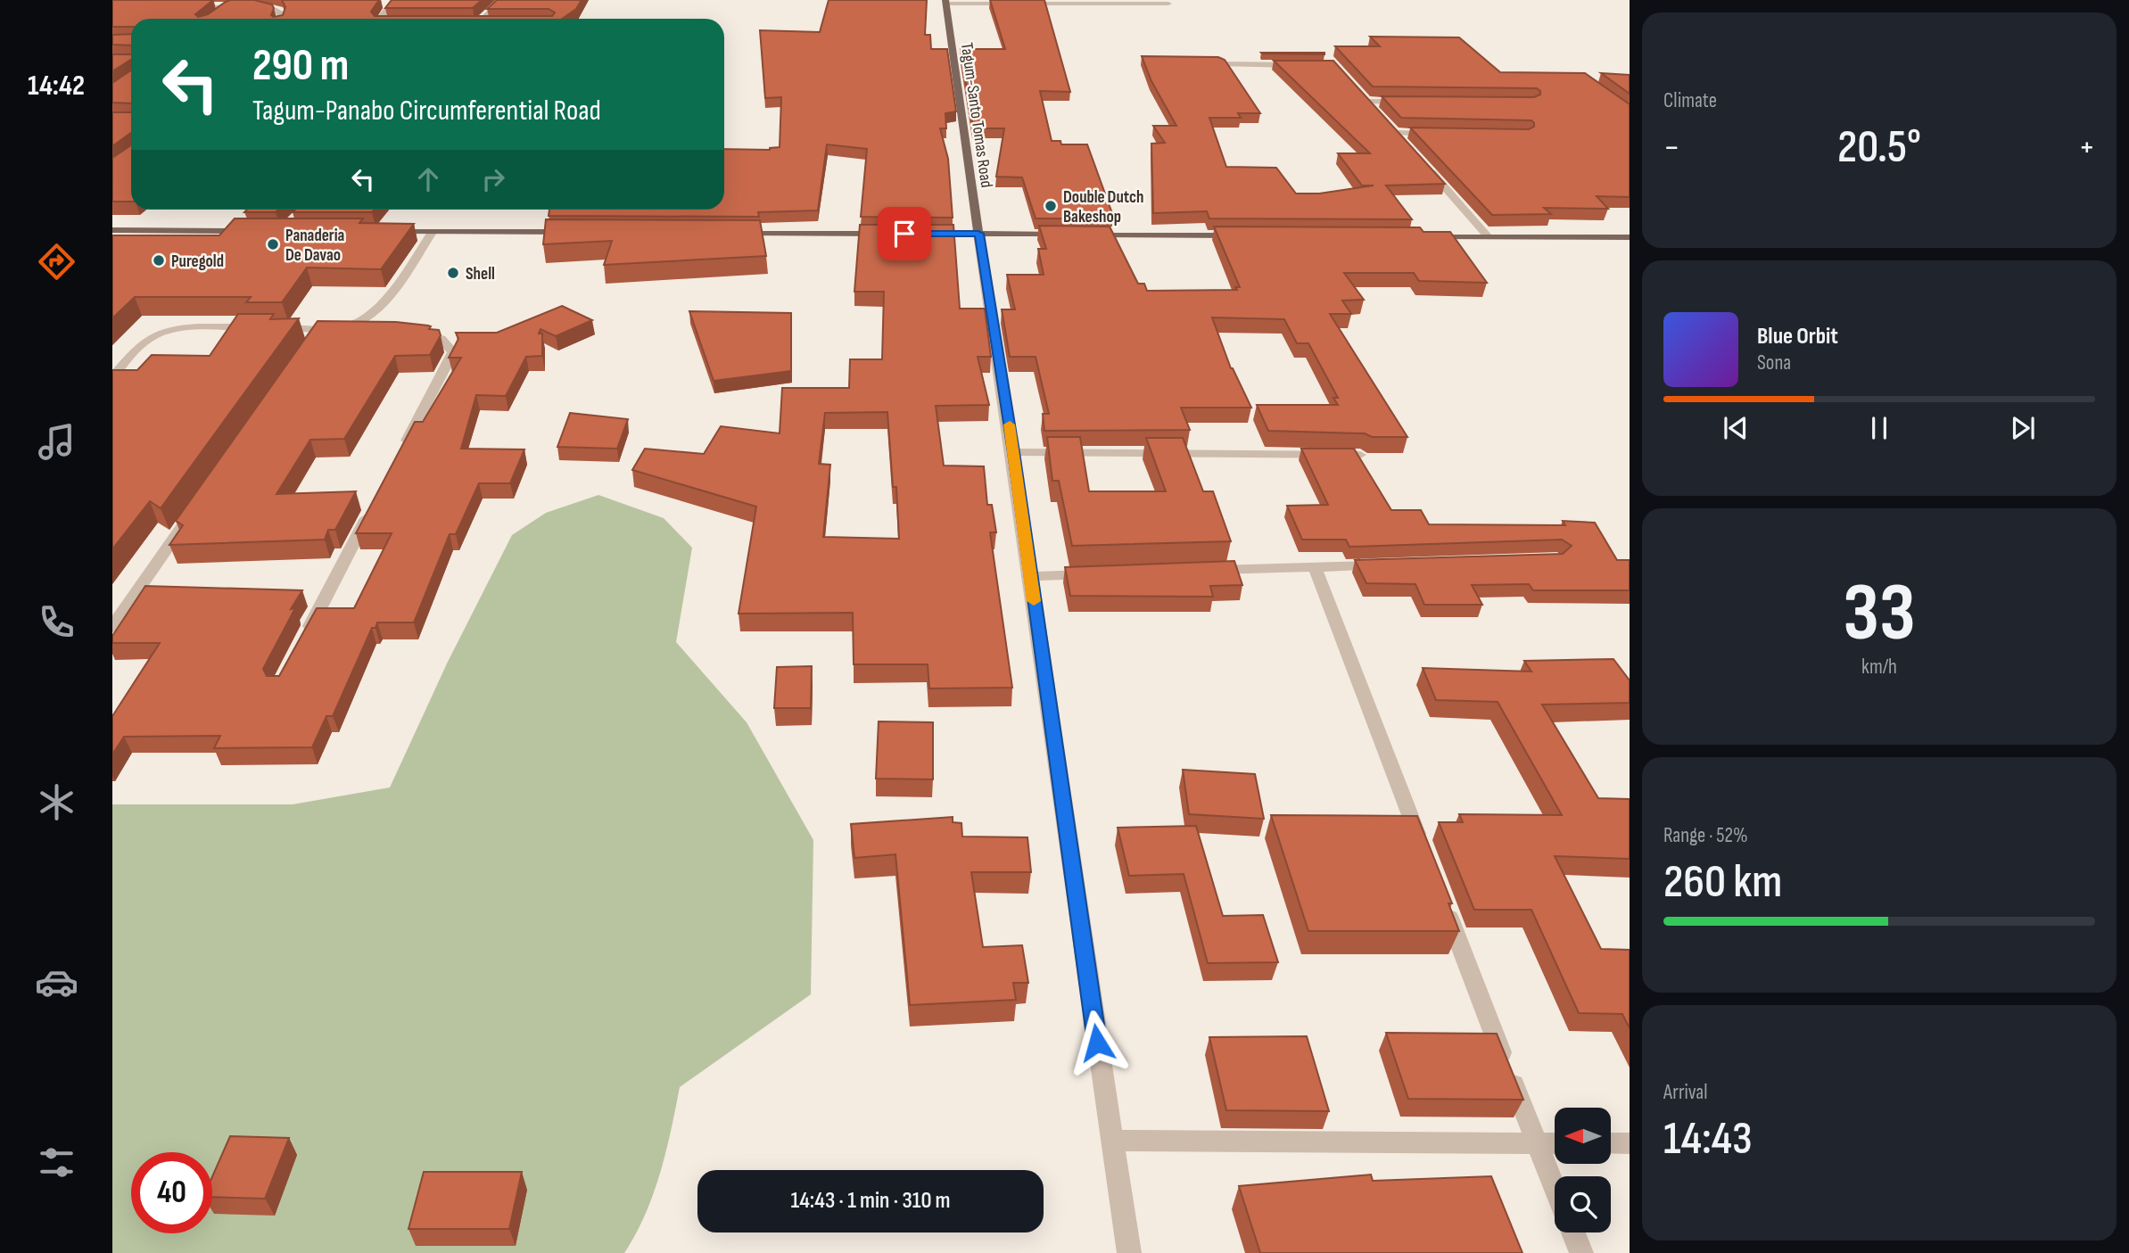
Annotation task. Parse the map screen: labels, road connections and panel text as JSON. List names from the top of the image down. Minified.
{"streets":{"main road":["Tagum-Santo Tomas Road"]},"places":["Double Dutch Bakeshop","Panaderia De Davao","Puregold","Shell"],"north":"left","page":{"tabs":"14:42","tile":["Climate",["33","km/h"],["Range · 52%","260 km"],["Arrival","14:43"]],"turn":["290 m","Tagum-Panabo Circumferential Road"],"heat":["−","20.5°","+"],"song":["Blue Orbit","Sona"],"limit":"40","trip":"14:43 · 1 min · 310 m"}}
